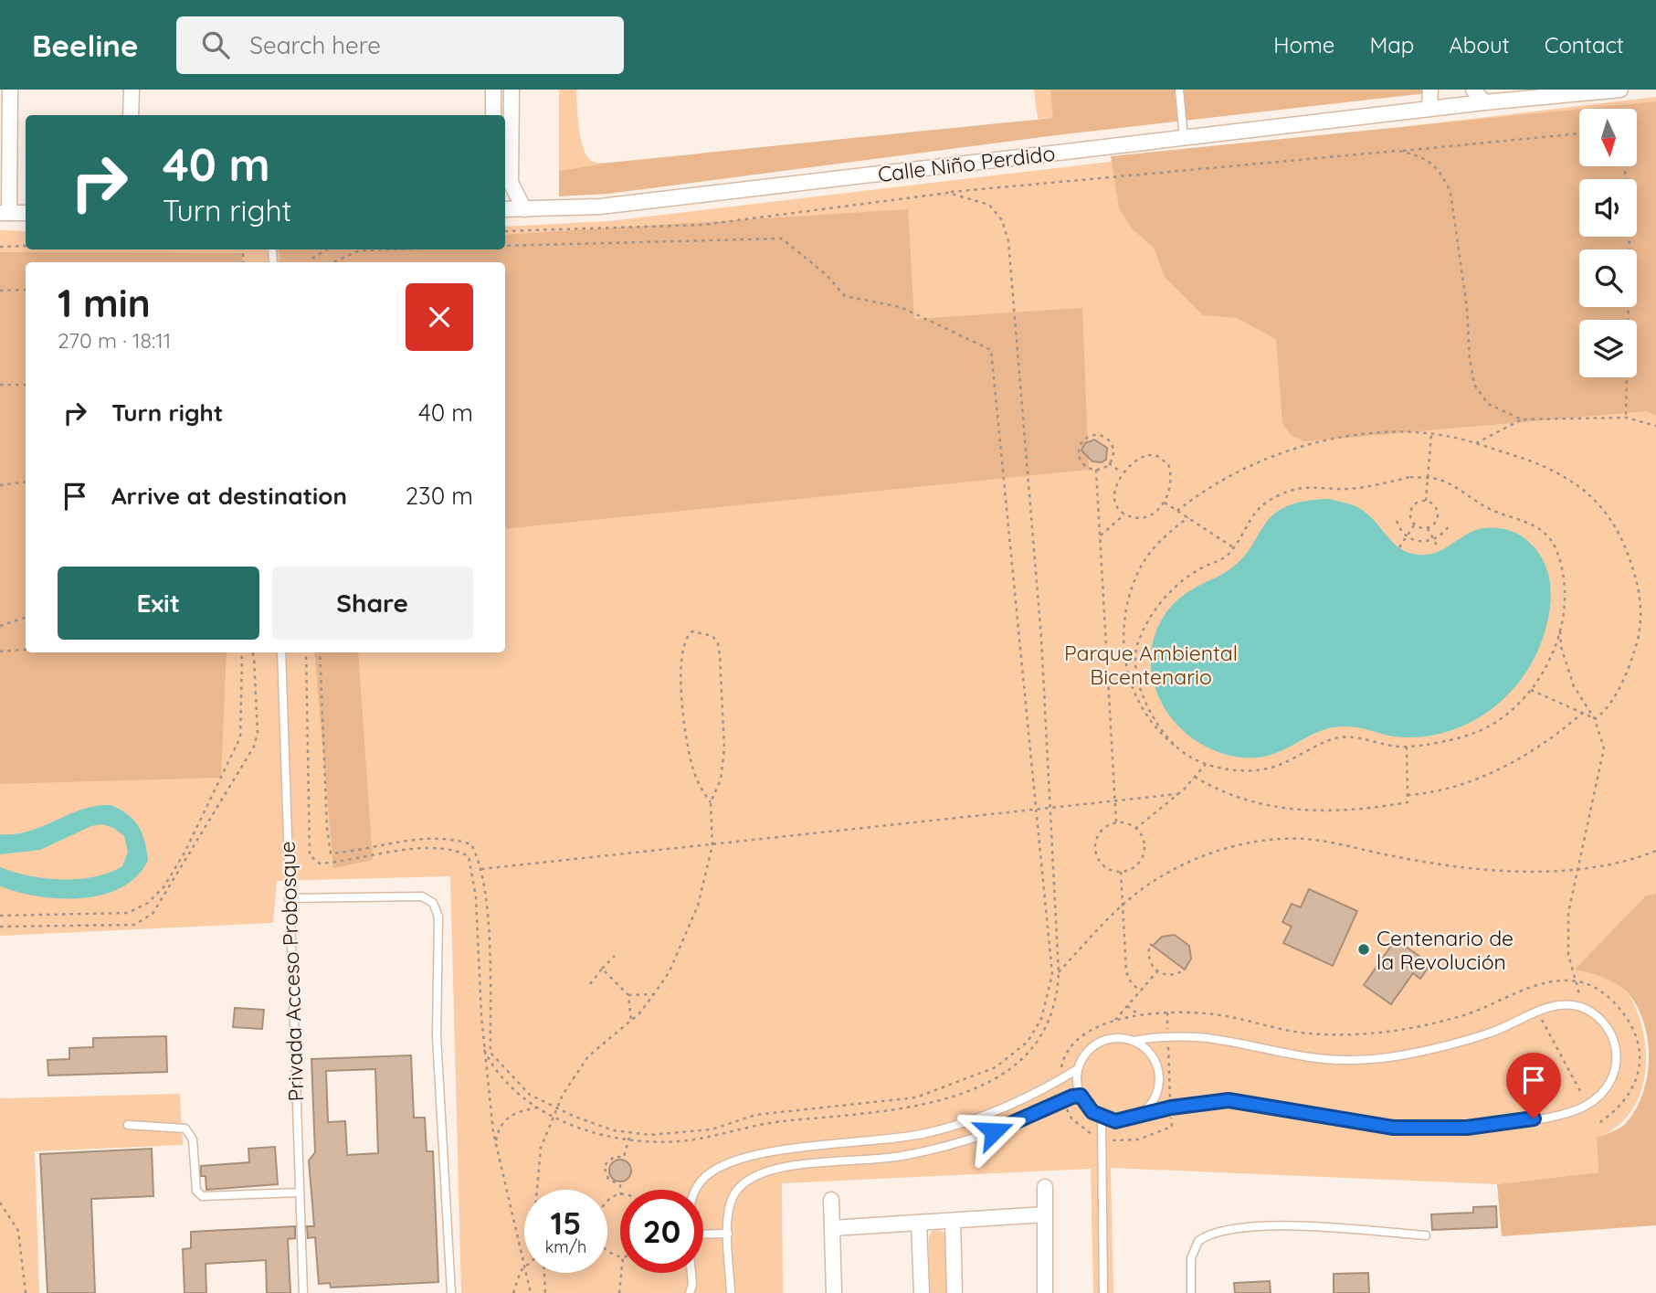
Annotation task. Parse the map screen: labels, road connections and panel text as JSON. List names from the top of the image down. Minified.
{"streets":{"street":["Calle Niño Perdido"],"lane":["Privada Acceso Probosque"]},"parks":["Parque Ambiental Bicentenario"],"places":["Centenario de la Revolución"],"north":"bottom","page":{"header":"Beeline","search":"Search here","nav":["Home","Map","About","Contact"],"turn":["40 m","Turn right"],"heading":["1 min","270 m · 18:11"],"list":[{"name":"Turn right","value":"40 m"},{"name":"Arrive at destination","value":"230 m"}],"buttons":["Exit","Share"],"speed":"15 km/h","limit":"20"}}
